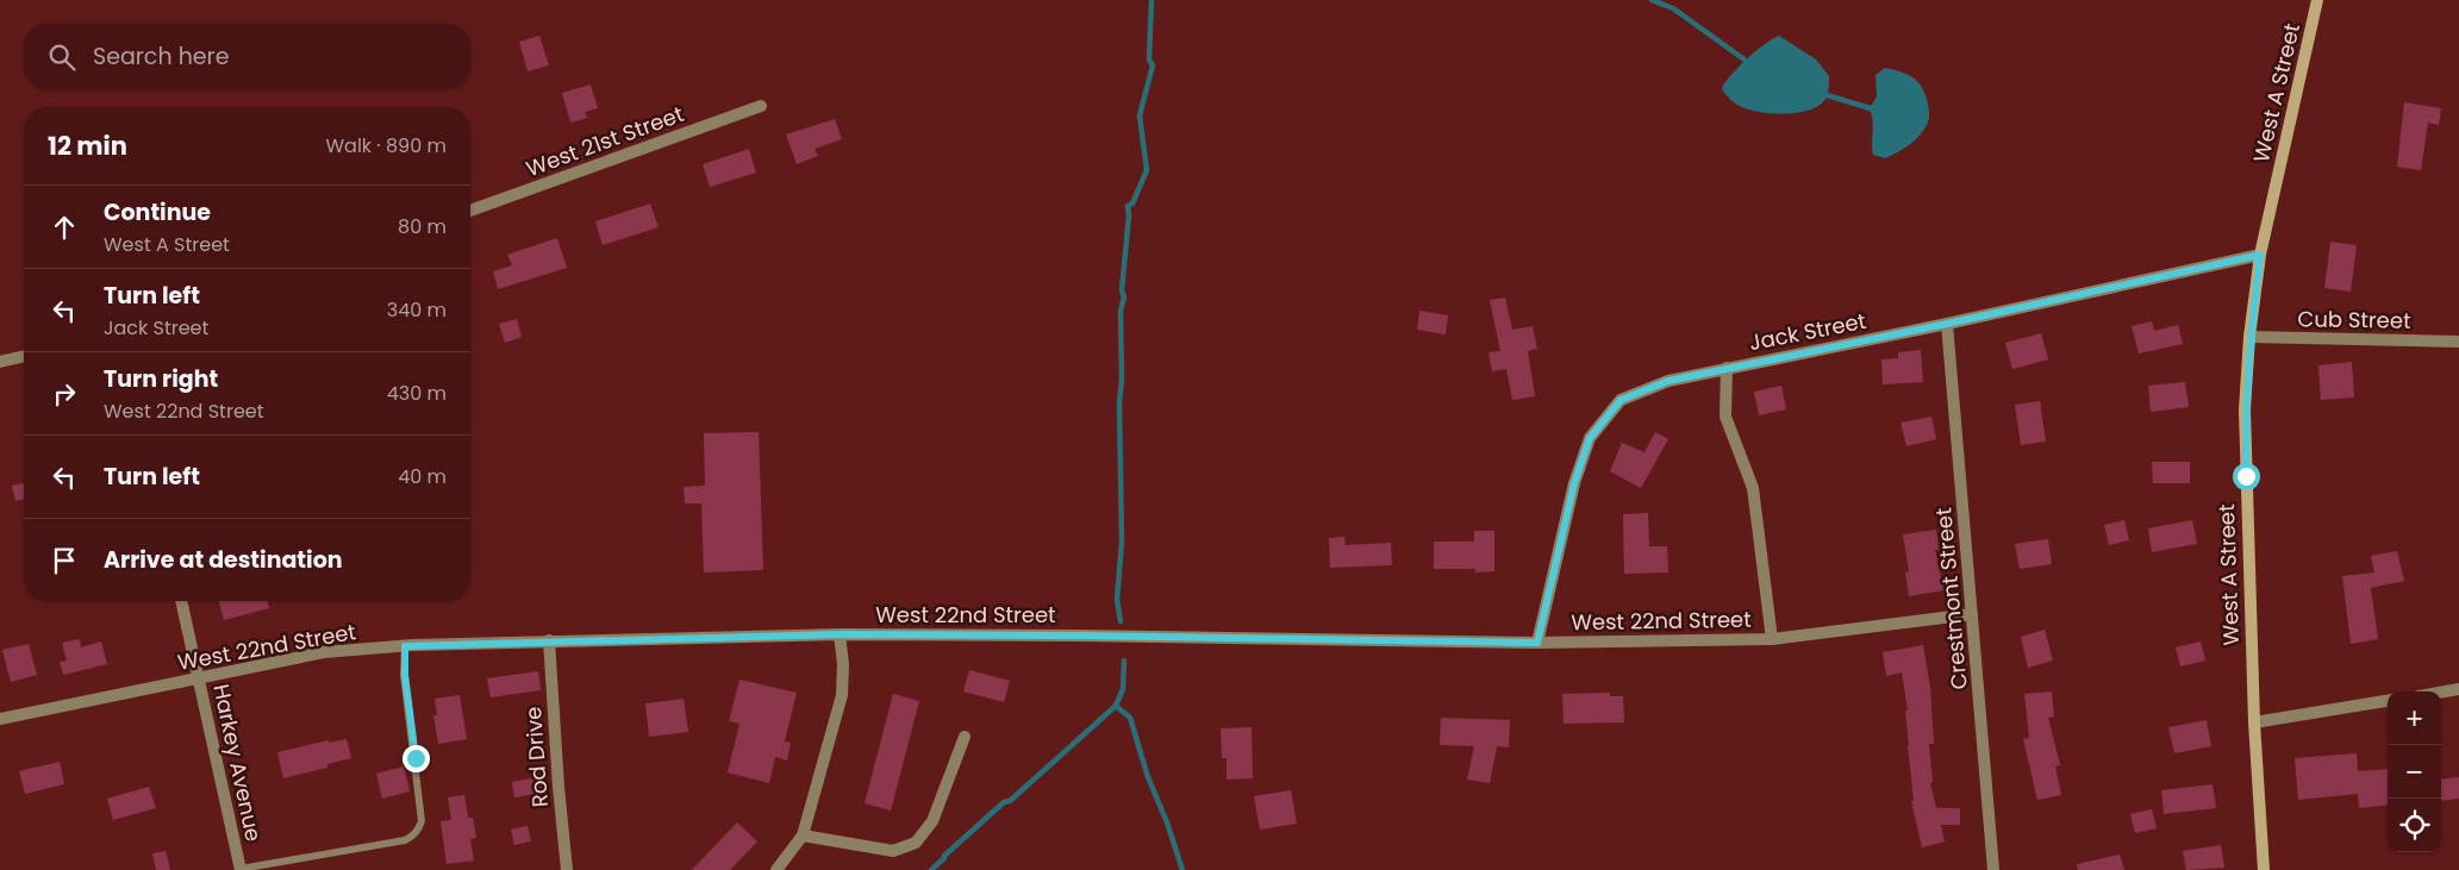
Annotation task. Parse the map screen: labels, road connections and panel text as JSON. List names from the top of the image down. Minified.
{"streets":{"street":["West A Street","West 21st Street","Cub Street","Jack Street","Crestmont Street","West 22nd Street","Rod Drive","Harkey Avenue"]},"crossings":[["West A Street","Cub Street"],["West A Street","Jack Street"],["Jack Street","Crestmont Street"],["Jack Street","West 22nd Street"],["Crestmont Street","West 22nd Street"],["West 22nd Street","Rod Drive"],["West 22nd Street","Harkey Avenue"]],"page":{"search":"Search here","heading":["12 min","Walk · 890 m"],"list":[["Continue","West A Street","80 m"],["Turn left","Jack Street","340 m"],["Turn right","West 22nd Street","430 m"],["Turn left","40 m"],"Arrive at destination"],"map_buttons":["+","−"]}}
